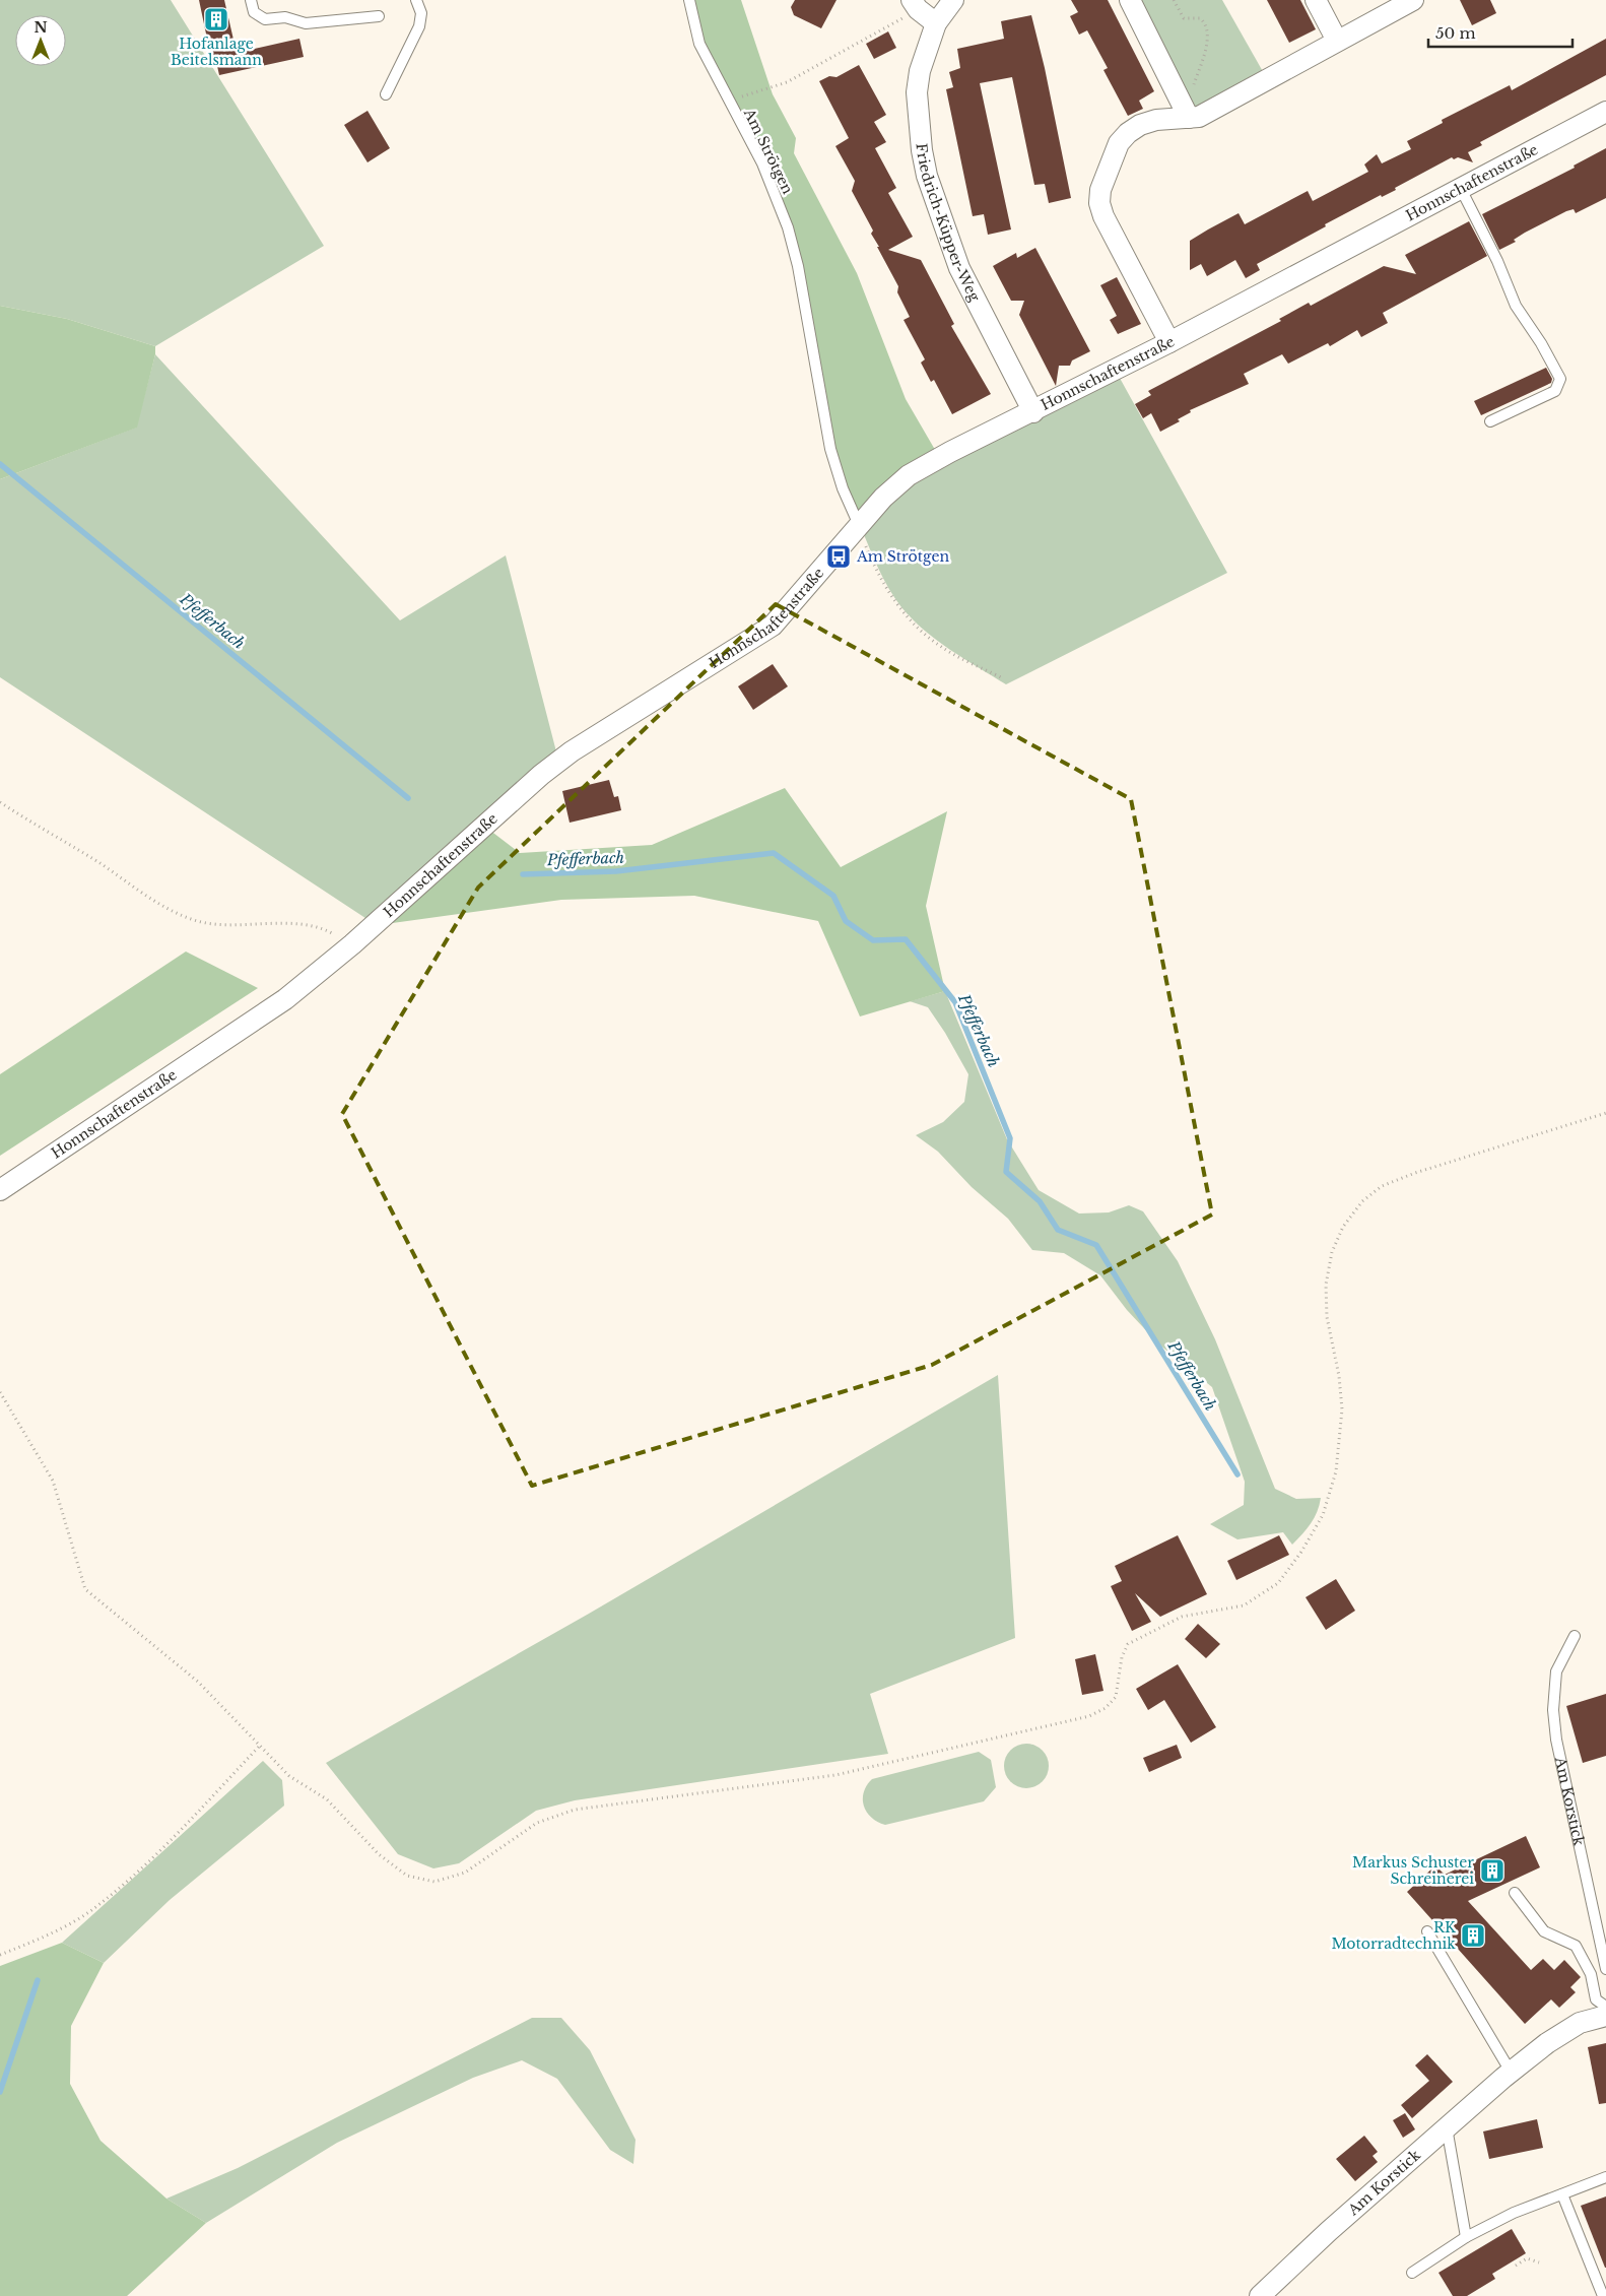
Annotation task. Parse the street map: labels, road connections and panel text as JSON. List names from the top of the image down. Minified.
{"streets":{"street":["Honnschaftenstraße","Friedrich-Küpper-Weg","Am Korstick"],"lane":["Am Strötgen"]},"crossings":[["Am Strötgen","Honnschaftenstraße"],["Honnschaftenstraße","Friedrich-Küpper-Weg"]],"water":["Pfefferbach"],"places":{"building":["Hofanlage Beitelsmann","Markus Schuster Schreinerei","RK Motorradtechnik"],"bus stop":["Am Strötgen"]},"scale_bar":"50 m","north":"top"}
